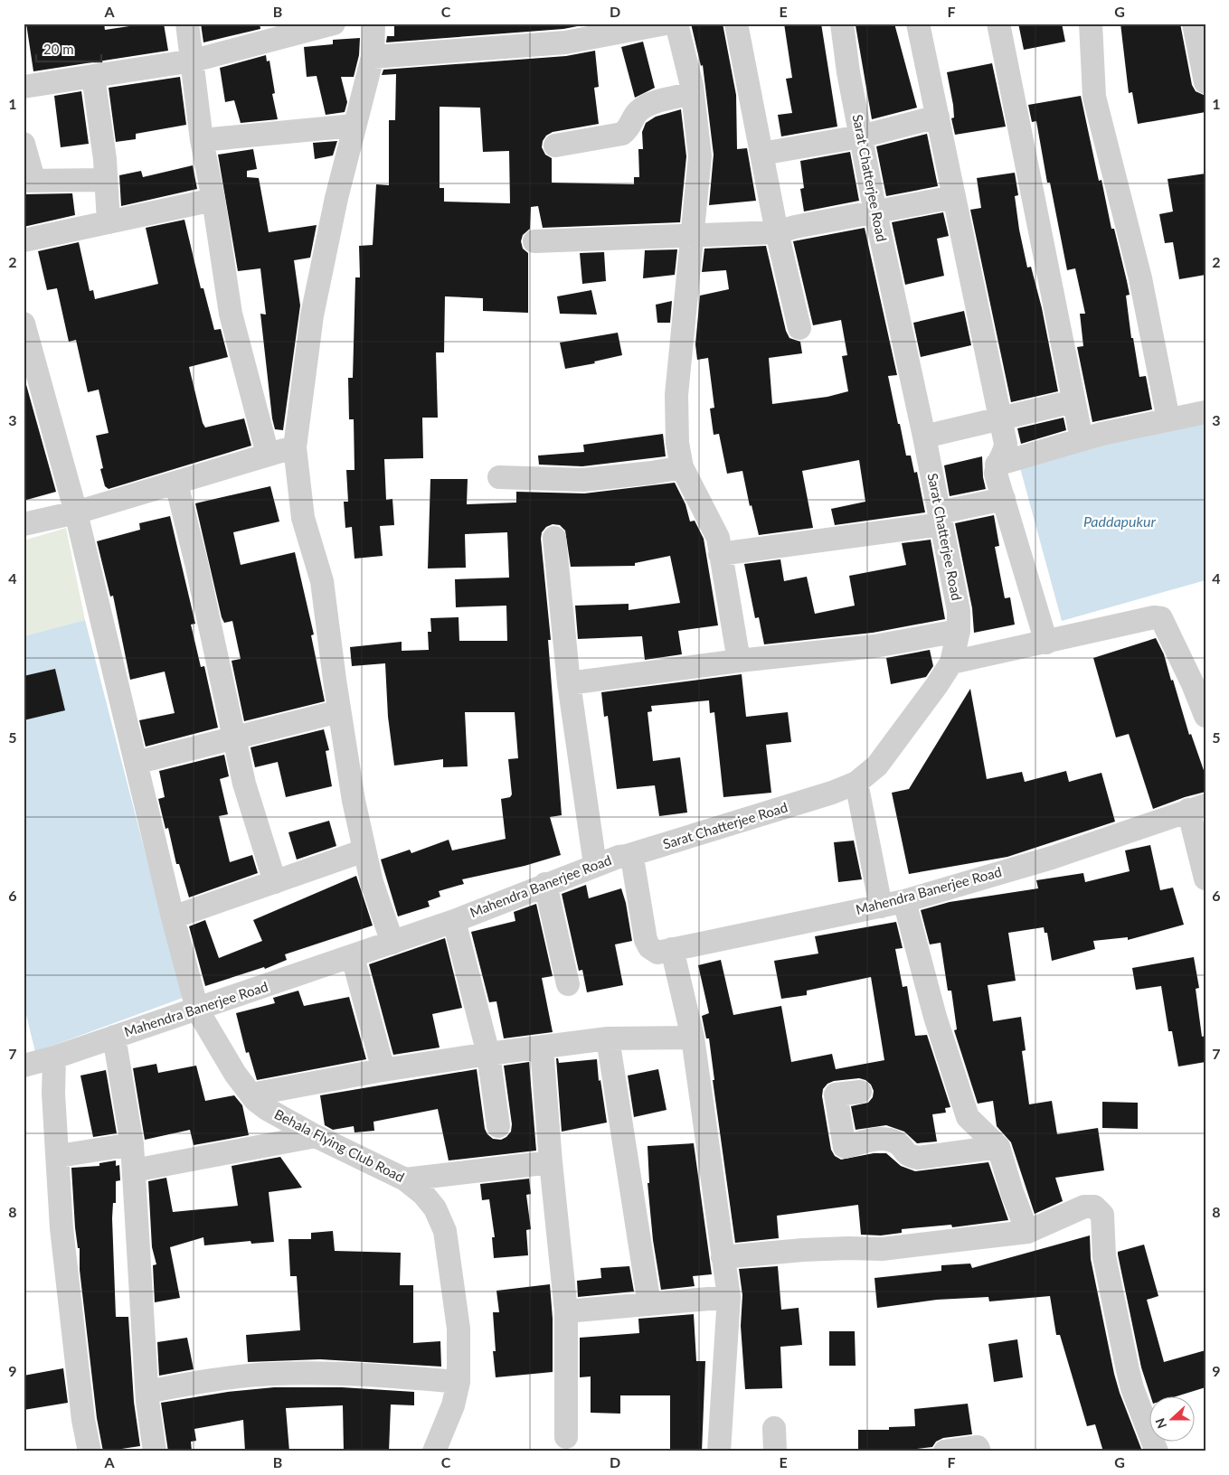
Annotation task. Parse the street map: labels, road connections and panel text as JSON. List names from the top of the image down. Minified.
{"streets":{"street":["Sarat Chatterjee Road","Mahendra Banerjee Road","Behala Flying Club Road"]},"crossings":[["Sarat Chatterjee Road","Mahendra Banerjee Road"],["Mahendra Banerjee Road","Behala Flying Club Road"]],"water":["Paddapukur"],"scale_bar":"20 m","north":"left","grid":{"columns":["A","B","C","D","E","F","G"],"rows":["1","2","3","4","5","6","7","8","9"]}}
